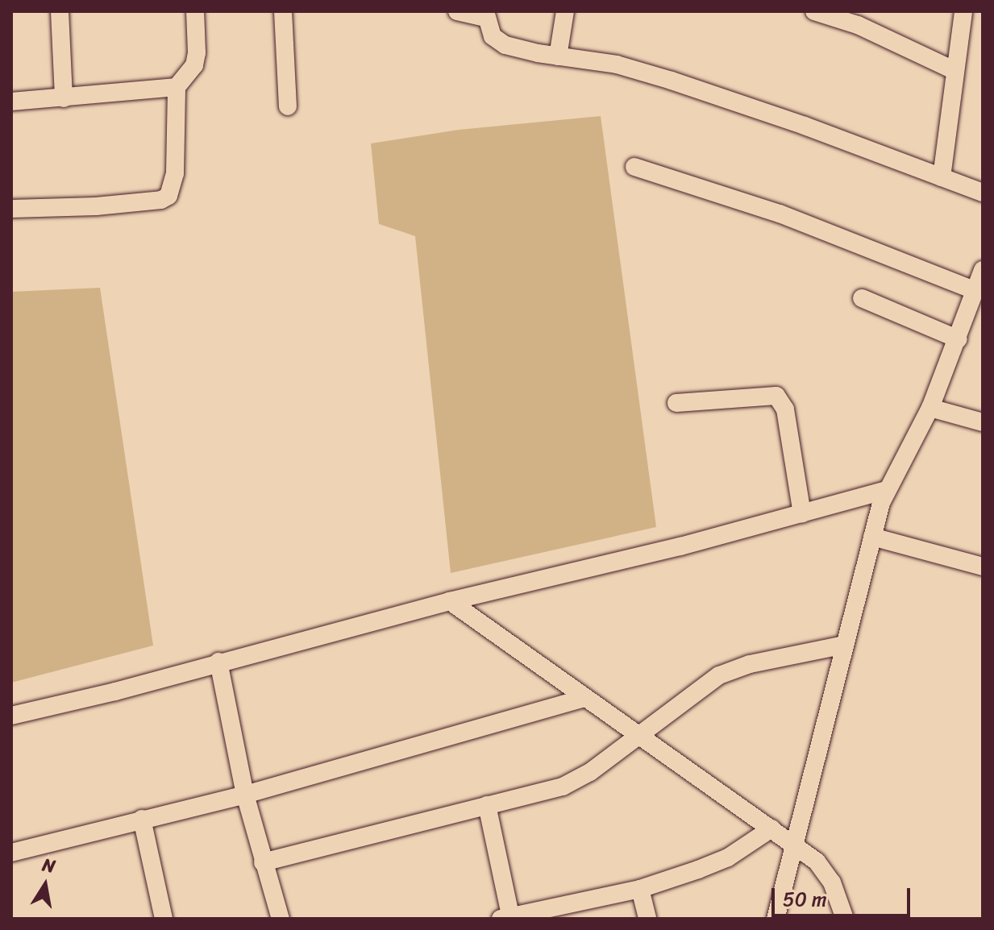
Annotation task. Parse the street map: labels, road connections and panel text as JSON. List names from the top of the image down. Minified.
{"scale_bar":"50 m","north":"top"}
